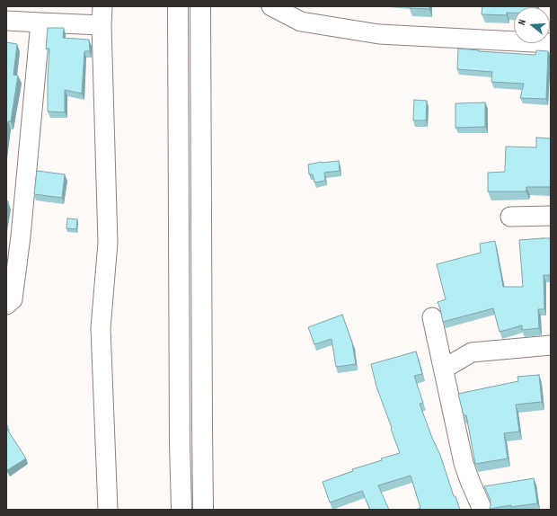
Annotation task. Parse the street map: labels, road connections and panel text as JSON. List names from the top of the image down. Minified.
{"north":"left"}
